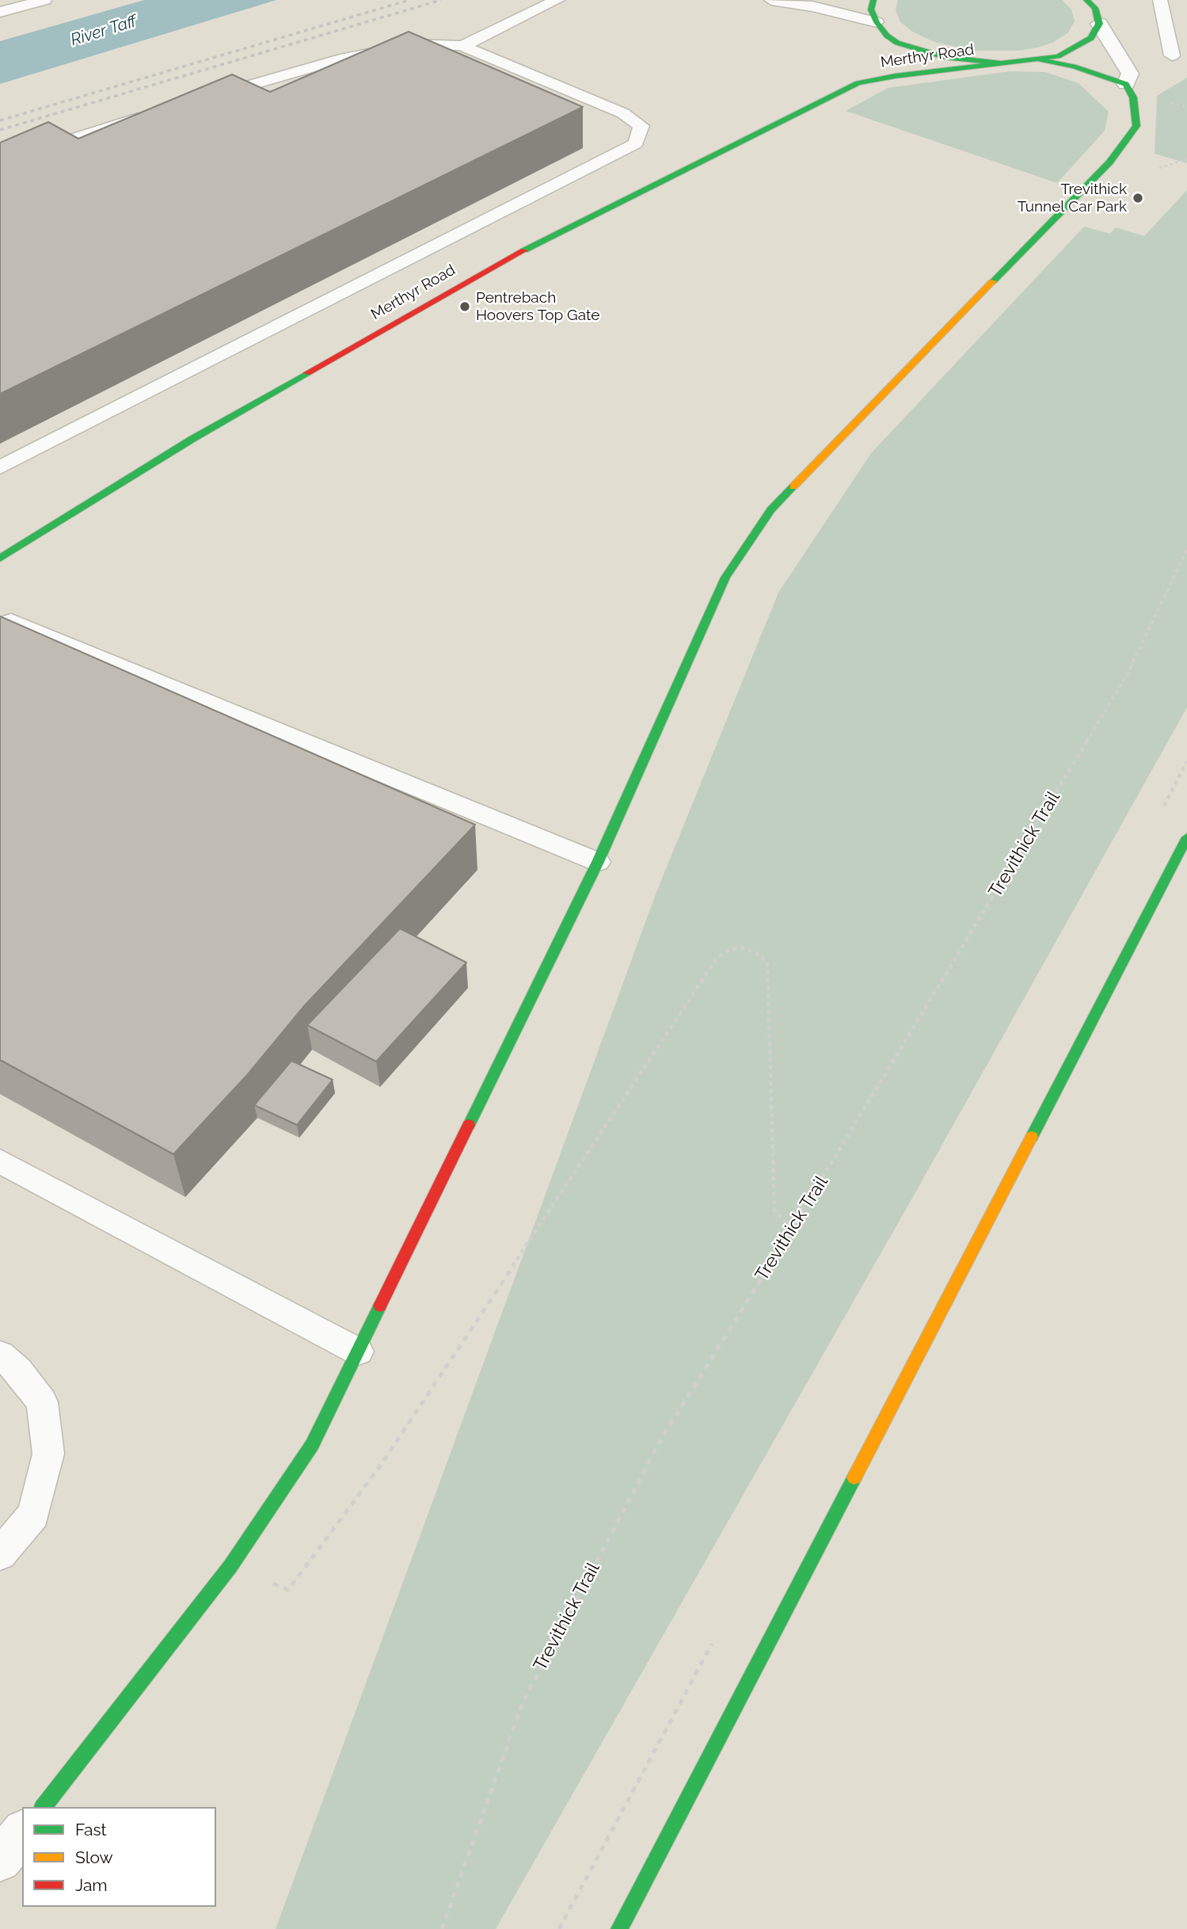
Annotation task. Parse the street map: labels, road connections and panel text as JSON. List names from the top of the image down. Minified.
{"streets":{"main road":["Merthyr Road"],"path":["Trevithick Trail"]},"water":["River Taff"],"places":["Trevithick Tunnel Car Park","Pentrebach Hoovers Top Gate"],"legend":["Fast","Slow","Jam"]}
